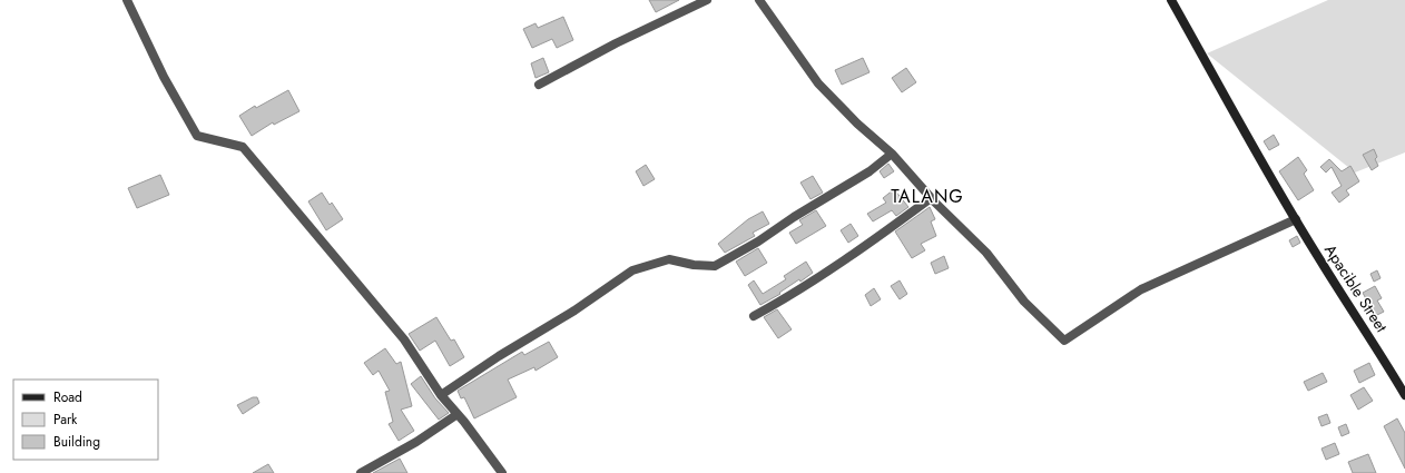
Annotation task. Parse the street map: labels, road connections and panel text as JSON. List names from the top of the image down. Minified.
{"streets":{"street":["Apacible Street"]},"districts":["TALANG"],"legend":["Road","Park","Building"]}
